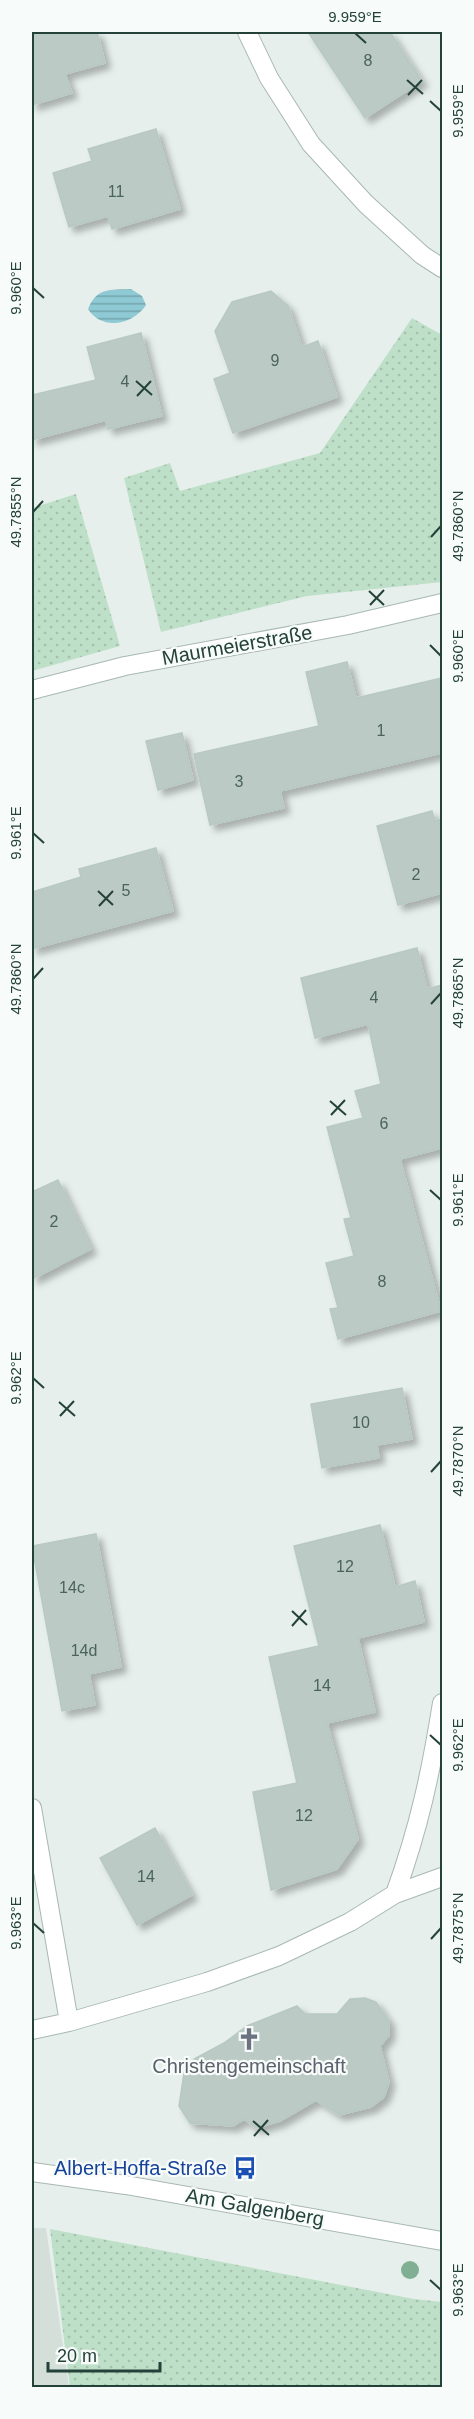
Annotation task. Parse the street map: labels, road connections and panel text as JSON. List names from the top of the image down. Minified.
{"streets":{"street":["Maurmeierstraße","Am Galgenberg"]},"places":{"church":["Christengemeinschaft"],"bus stop":["Albert-Hoffa-Straße"]},"house_numbers":["8","11","9","4","1","3","2","5","4","6","2","8","10","12","14c","14d","14","12","14"],"scale_bar":"20 m","coordinates":["9.959°E","9.960°E","49.7855°N","49.7860°N","9.961°E","49.7865°N","9.962°E","49.7870°N","9.963°E","49.7875°N"]}
